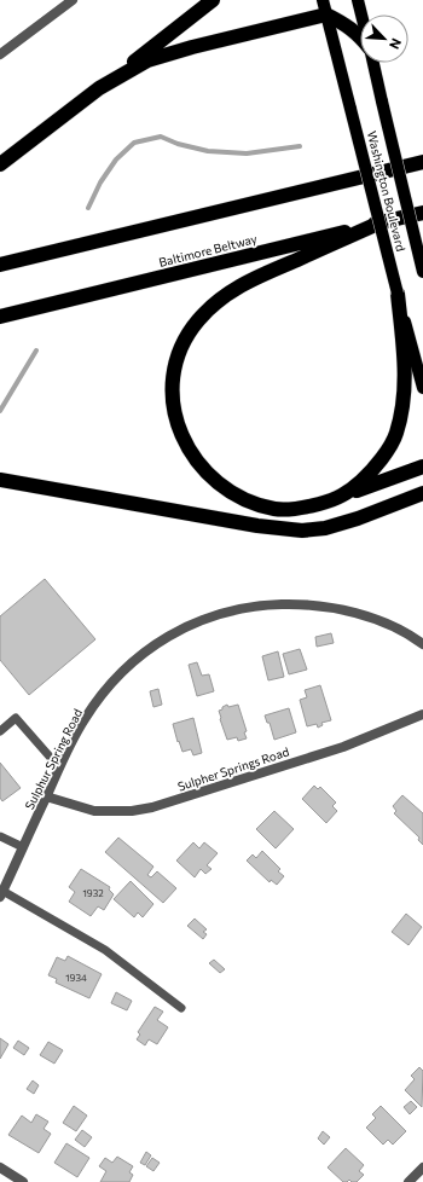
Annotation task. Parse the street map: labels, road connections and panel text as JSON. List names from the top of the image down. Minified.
{"streets":{"highway":["Baltimore Beltway"],"main road":["Washington Boulevard"],"street":["Sulphur Spring Road","Sulpher Springs Road"]},"crossings":[["Sulphur Spring Road","Sulpher Springs Road"]],"house_numbers":["1932","1934"],"north":"bottom right"}
